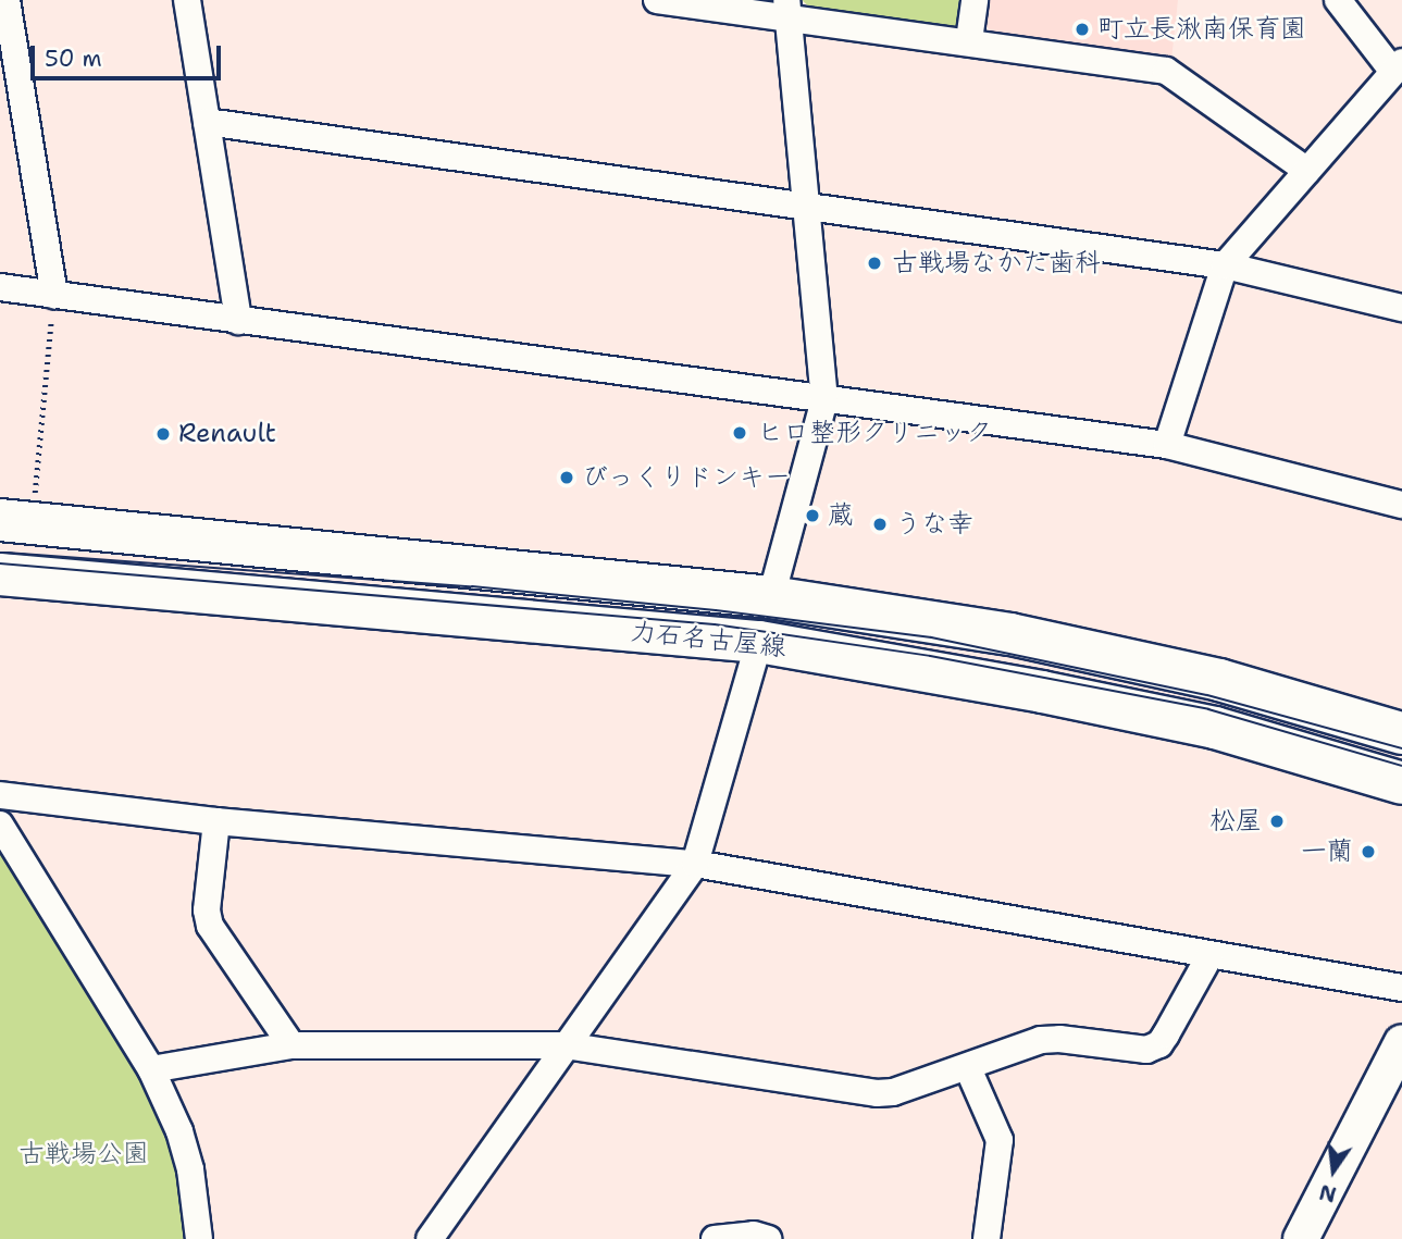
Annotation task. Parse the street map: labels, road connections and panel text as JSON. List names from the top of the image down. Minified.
{"streets":{"main road":["力石名古屋線"]},"parks":["古戦場公園"],"places":["町立長湫南保育園","古戦場なかた歯科","ヒロ整形クリニック","Renault","びっくりドンキー","蔵","うな幸","松屋","一蘭"],"scale_bar":"50 m","north":"bottom"}
